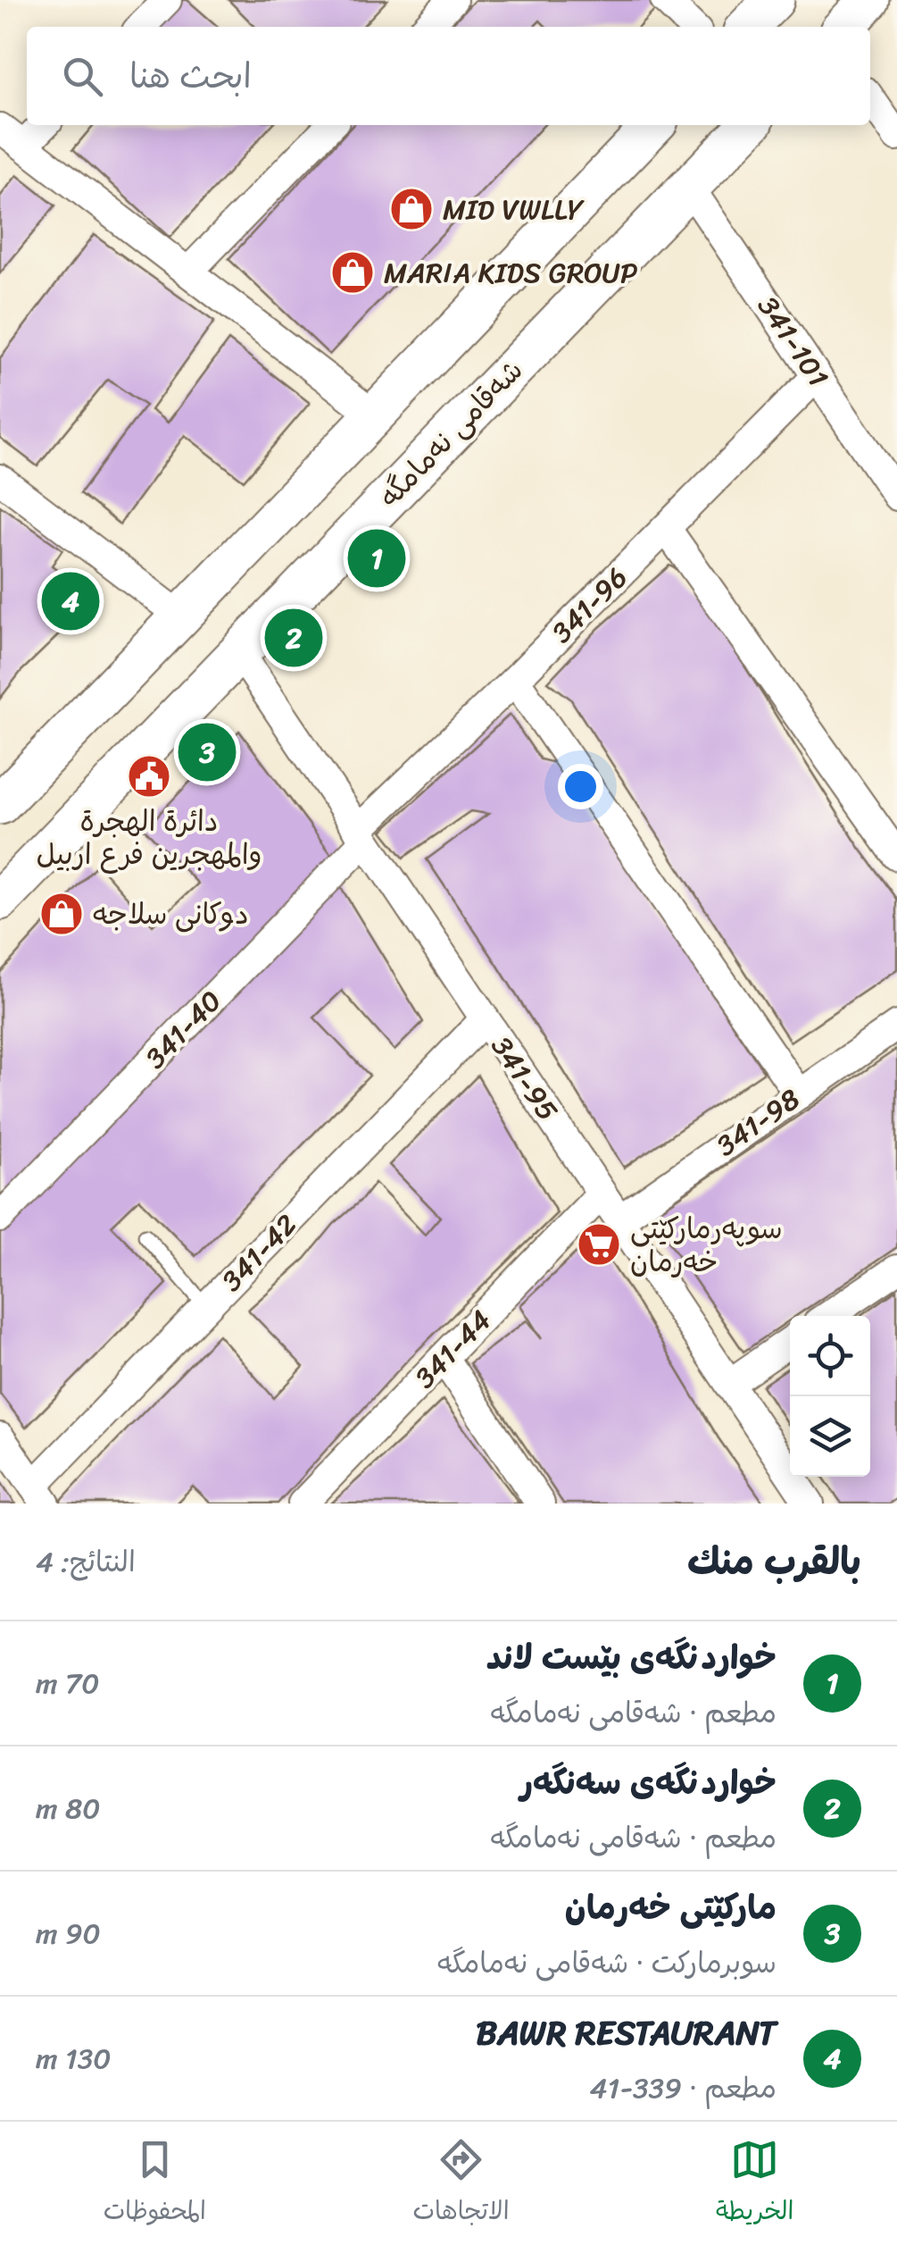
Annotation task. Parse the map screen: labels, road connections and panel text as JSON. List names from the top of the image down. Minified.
{"streets":{"main road":["شەقامی نەمامگە"],"street":["341-101","341-96","341-40","341-95","341-98","341-42","341-44"]},"crossings":[["341-101","شەقامی نەمامگە"],["341-101","341-96"],["شەقامی نەمامگە","341-95"],["341-96","341-40"],["341-96","341-95"],["341-40","341-95"],["341-95","341-98"],["341-95","341-42"],["341-95","341-44"]],"places":{"shop":["MID VWLLY","MARIA KIDS GROUP","دوكانى سلاجه"],"public building":["دائرة الهجرة والمهجرين فرع اربيل"],"supermarket":["سوپەرمارکێتی خەرمان"]},"page":{"search":"ابحث هنا","pins":["1","4","2","3"],"heading":["بالقرب منك","النتائج: 4"],"list":[{"mark":"1","name":"خواردنگەی بێست لاند","note":"مطعم · شەقامی نەمامگە","value":"70 m"},{"mark":"2","name":"خواردنگەی سەنگەر","note":"مطعم · شەقامی نەمامگە","value":"80 m"},{"mark":"3","name":"مارکێتی خەرمان","note":"سوبرماركت · شەقامی نەمامگە","value":"90 m"},{"mark":"4","name":"BAWR RESTAURANT","note":"مطعم · 339-41","value":"130 m"}],"nav":["الخريطة","الاتجاهات","المحفوظات"]}}
